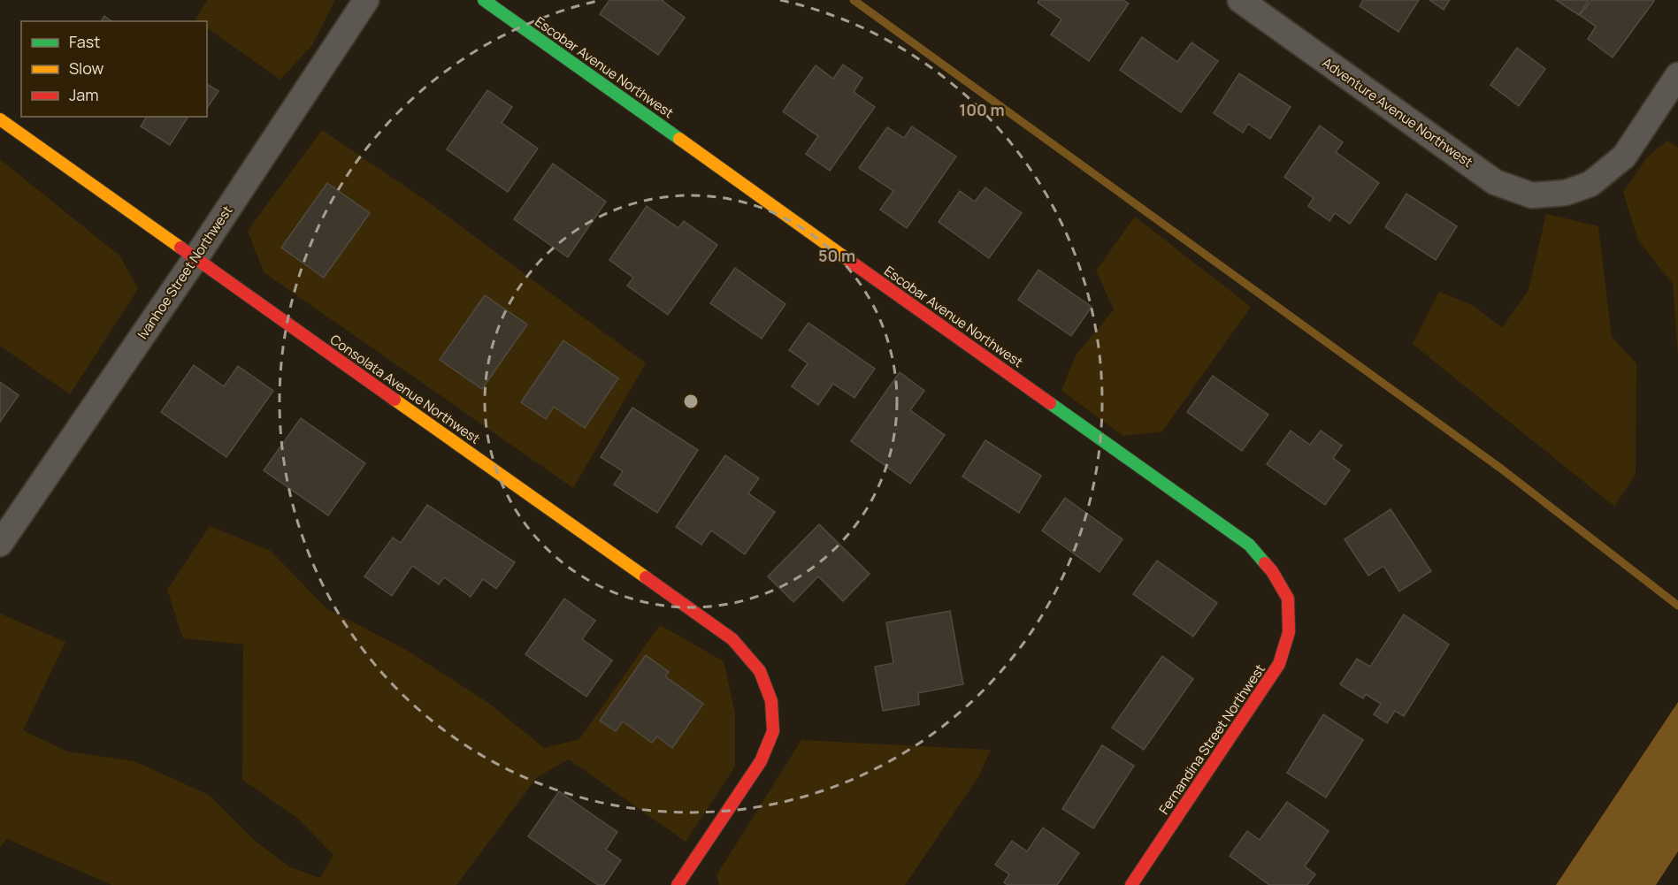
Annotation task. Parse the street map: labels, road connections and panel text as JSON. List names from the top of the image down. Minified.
{"streets":{"street":["Escobar Avenue Northwest","Adventure Avenue Northwest","Ivanhoe Street Northwest","Consolata Avenue Northwest","Fernandina Street Northwest"]},"crossings":[["Escobar Avenue Northwest","Fernandina Street Northwest"],["Ivanhoe Street Northwest","Consolata Avenue Northwest"]],"legend":["Fast","Slow","Jam"],"rings":["100 m","50 m"]}
